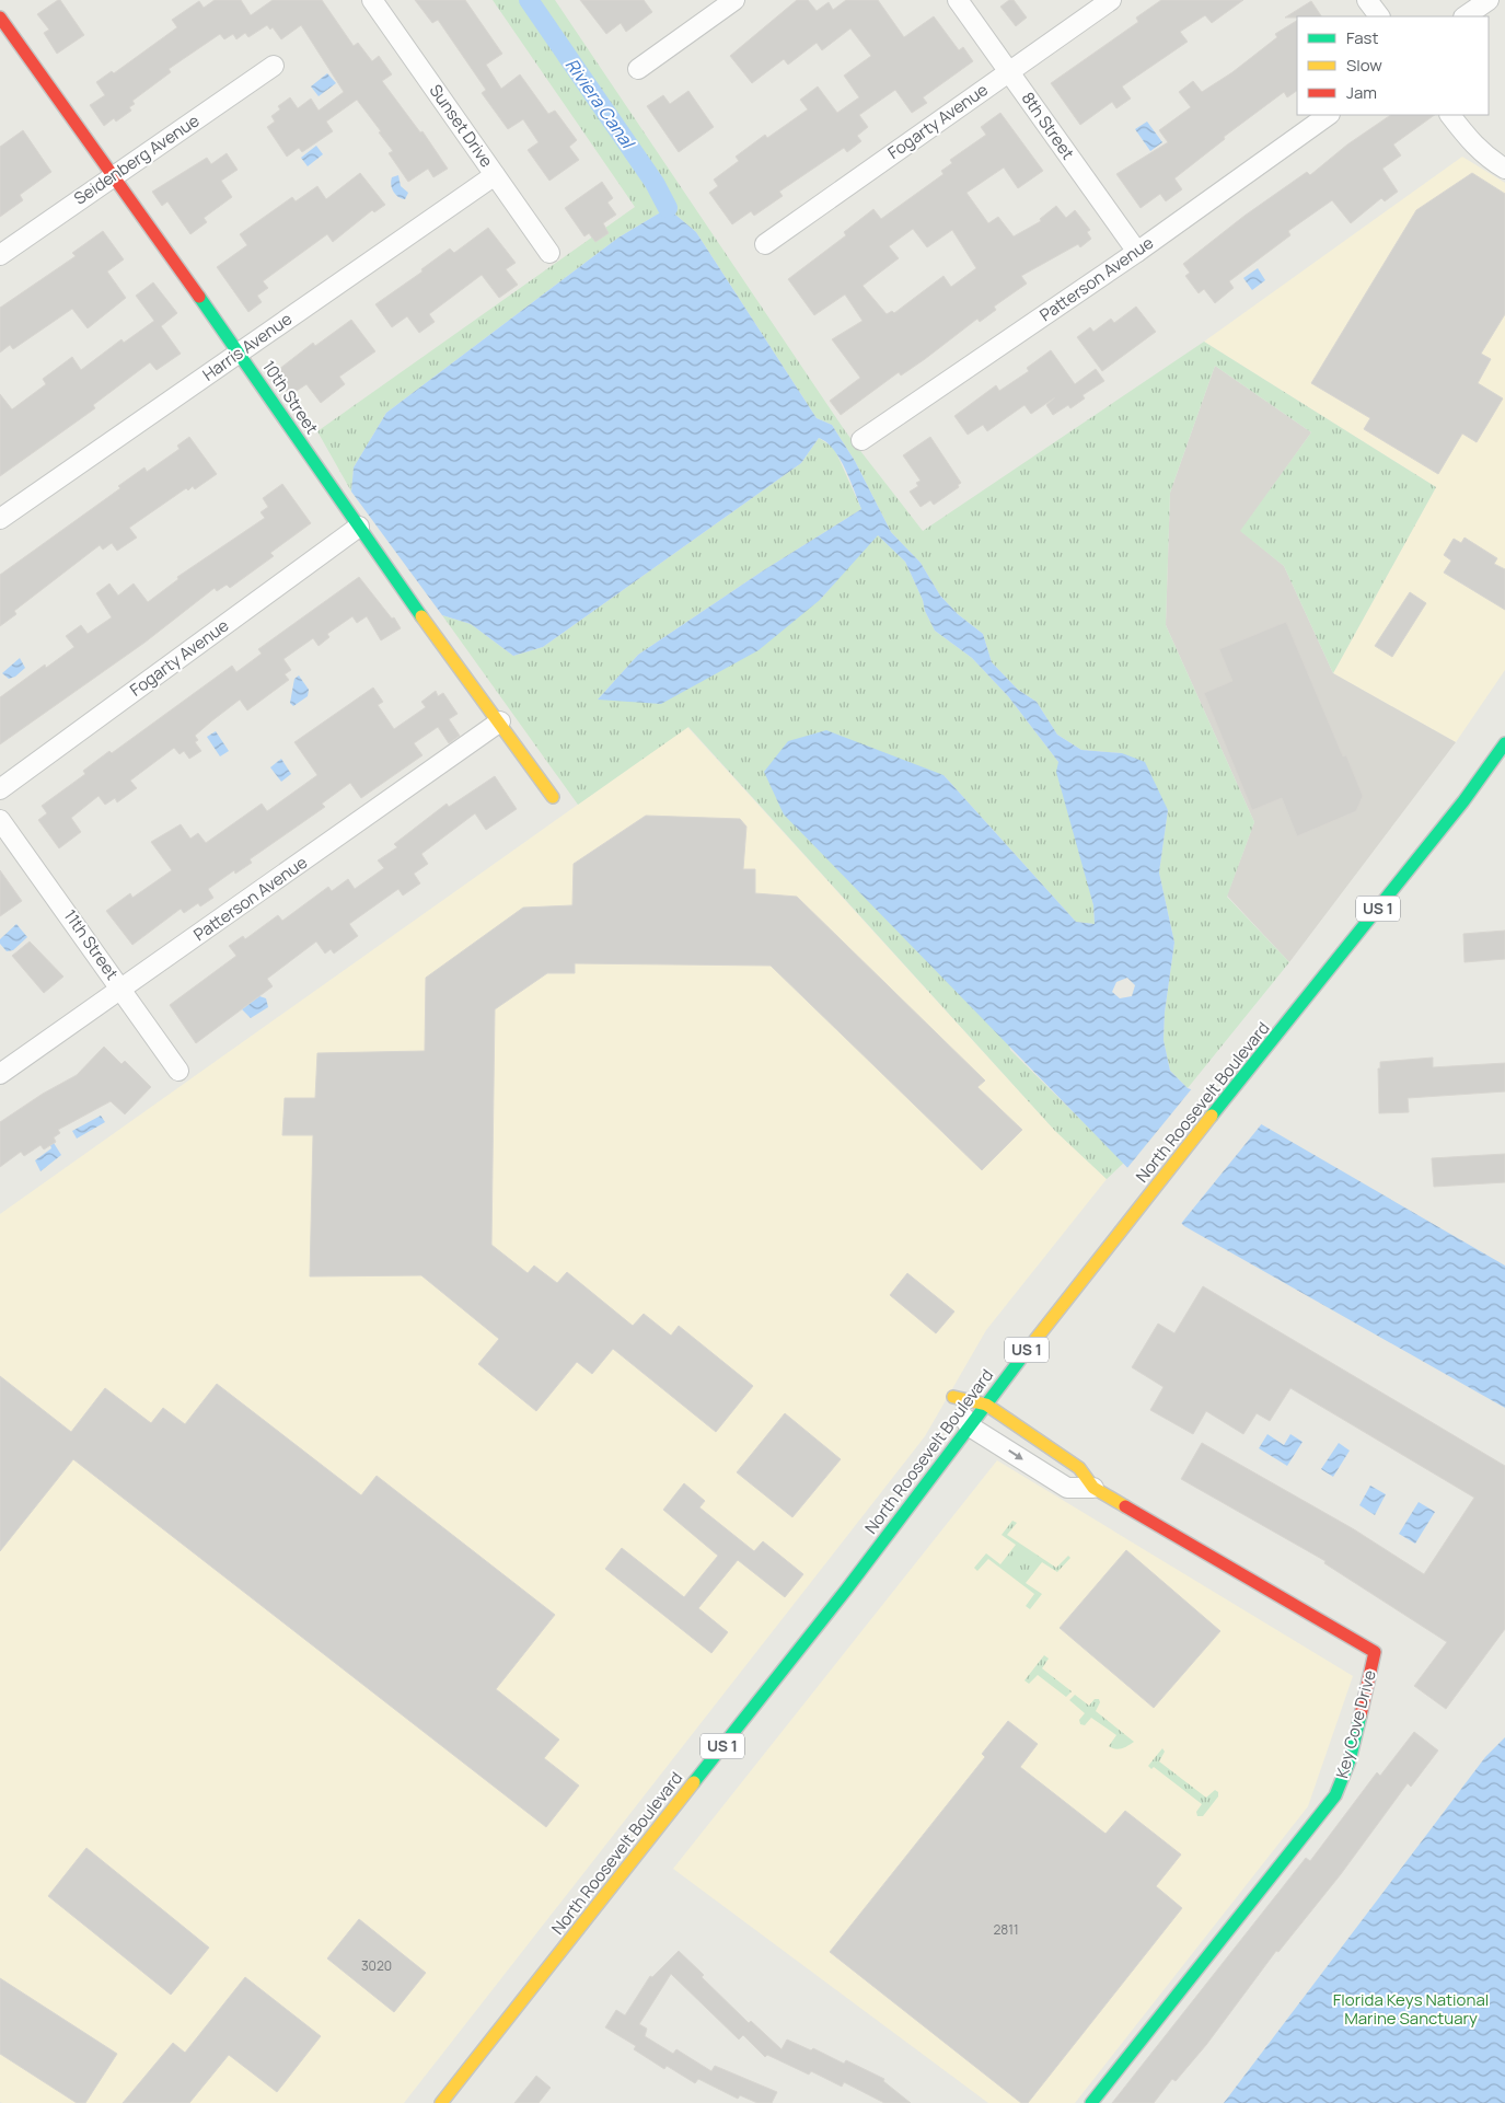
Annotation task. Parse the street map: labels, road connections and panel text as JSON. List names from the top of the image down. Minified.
{"streets":{"street":["Fogarty Avenue","Sunset Drive","8th Street","Seidenberg Avenue","Patterson Avenue","Harris Avenue","10th Street","US 1","11th Street","North Roosevelt Boulevard","Key Cove Drive"]},"crossings":[["Fogarty Avenue","8th Street"],["Fogarty Avenue","10th Street"],["Sunset Drive","Harris Avenue"],["8th Street","Patterson Avenue"],["Seidenberg Avenue","10th Street"],["Patterson Avenue","10th Street"],["Patterson Avenue","11th Street"],["Harris Avenue","10th Street"],["North Roosevelt Boulevard","Key Cove Drive"]],"water":["Riviera Canal"],"parks":["Florida Keys National Marine Sanctuary"],"house_numbers":["2811","3020"],"legend":["Fast","Slow","Jam"]}
